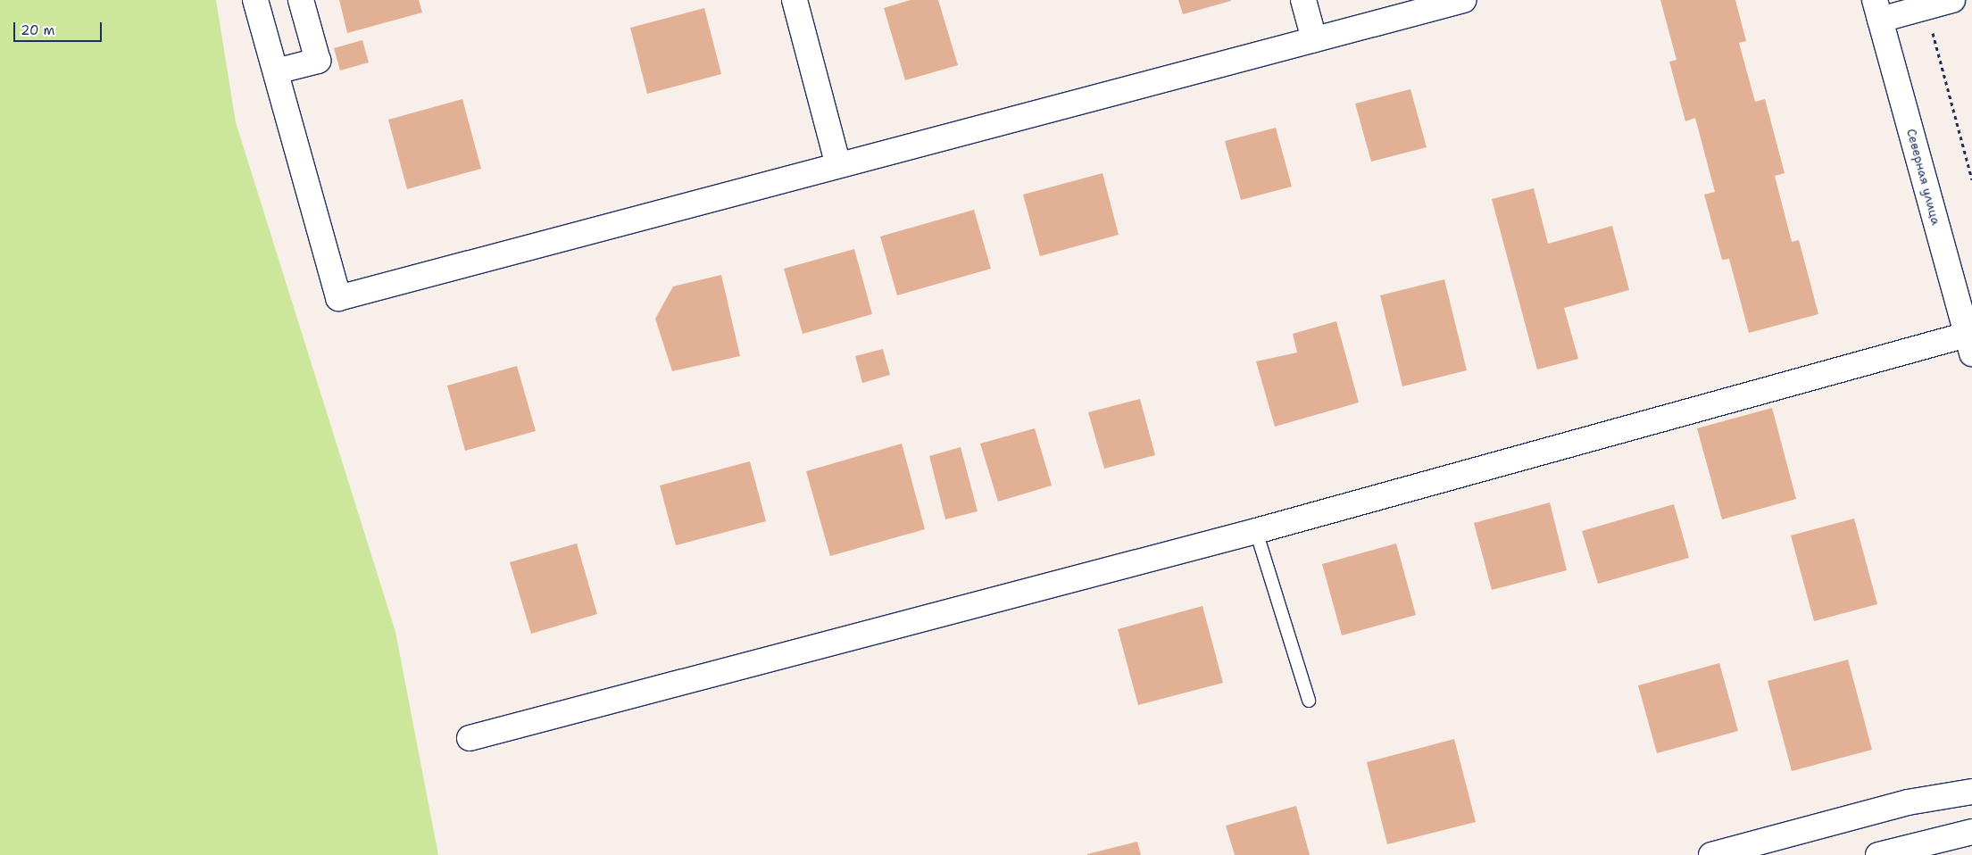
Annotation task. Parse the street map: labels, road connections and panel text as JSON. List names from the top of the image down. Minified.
{"streets":{"street":["Северная улица"]},"scale_bar":"20 m"}
